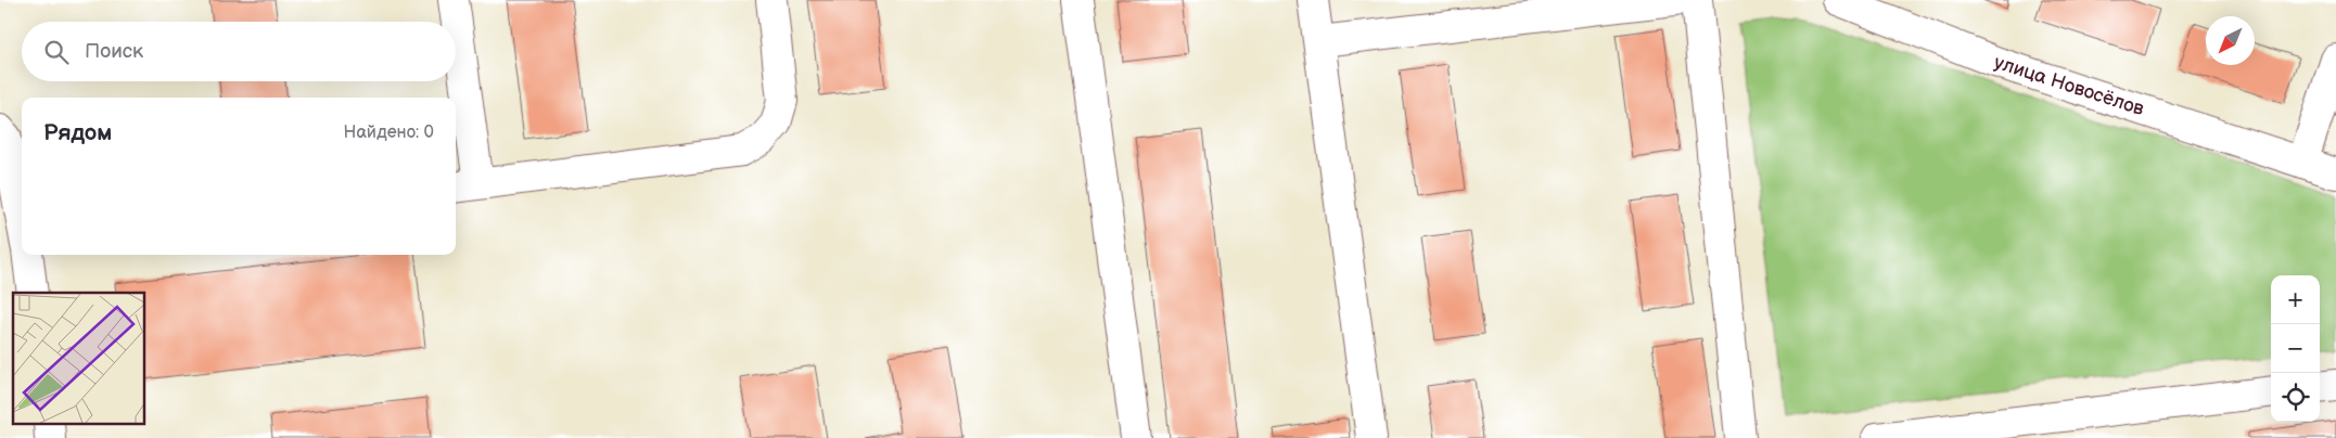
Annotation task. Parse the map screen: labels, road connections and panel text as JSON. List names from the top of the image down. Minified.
{"streets":{"street":["улица Новосёлов"]},"north":"bottom left","page":{"search":"Поиск","heading":["Рядом","Найдено: 0"],"map_buttons":["+","−"]}}
